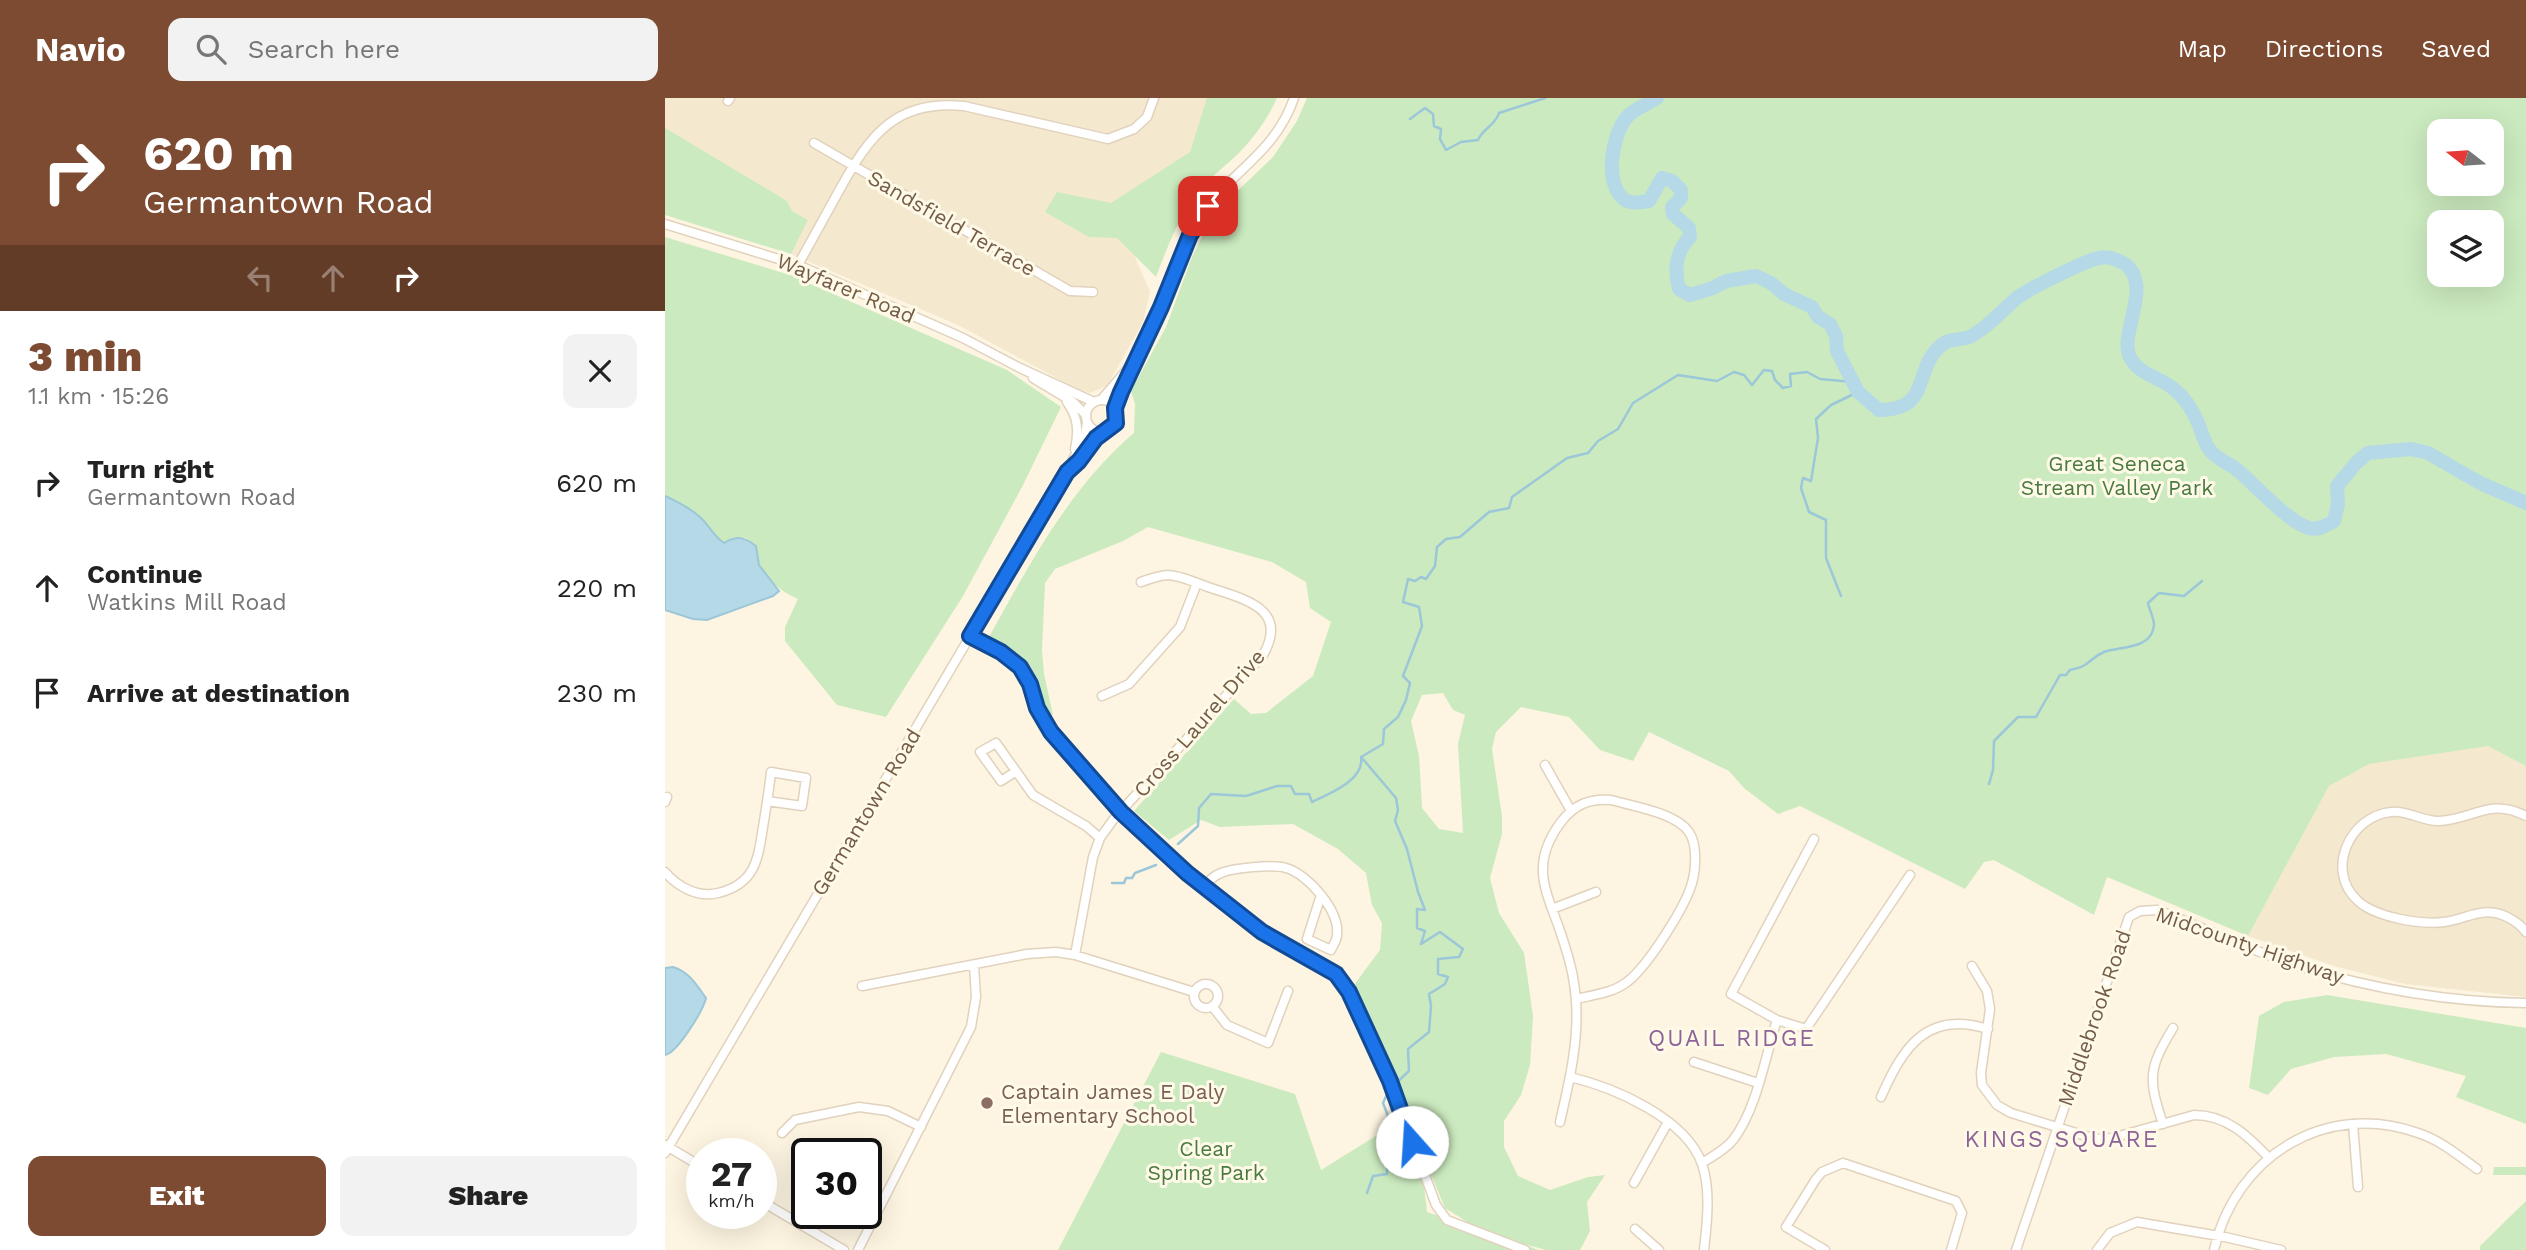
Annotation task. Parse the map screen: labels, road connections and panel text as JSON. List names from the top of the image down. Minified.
{"streets":{"street":["Sandsfield Terrace","Wayfarer Road","Cross Laurel Drive","Germantown Road","Midcounty Highway","Middlebrook Road"]},"crossings":[["Wayfarer Road","Germantown Road"],["Midcounty Highway","Middlebrook Road"]],"districts":["QUAIL RIDGE","KINGS SQUARE"],"parks":["Great Seneca Stream Valley Park","Clear Spring Park"],"places":["Captain James E Daly Elementary School"],"north":"left","page":{"header":"Navio","search":"Search here","nav":["Map","Directions","Saved"],"turn":["620 m","Germantown Road"],"heading":["3 min","1.1 km · 15:26"],"list":[{"name":"Turn right","note":"Germantown Road","value":"620 m"},{"name":"Continue","note":"Watkins Mill Road","value":"220 m"},{"name":"Arrive at destination","value":"230 m"}],"speed":"27 km/h","limit":"30","buttons":["Exit","Share"]}}
